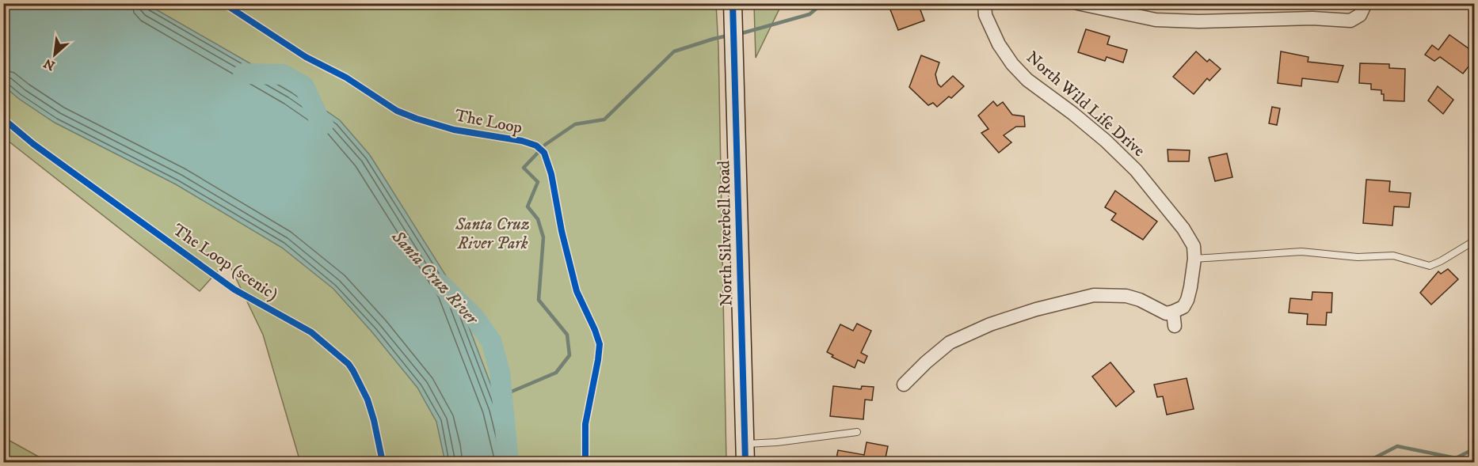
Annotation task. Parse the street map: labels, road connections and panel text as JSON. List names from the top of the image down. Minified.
{"streets":{"main road":["North Silverbell Road"],"street":["North Wild Life Drive"],"cycle path":["The Loop","The Loop (scenic)"]},"water":["Santa Cruz River"],"parks":["Santa Cruz River Park"],"north":"bottom left"}
